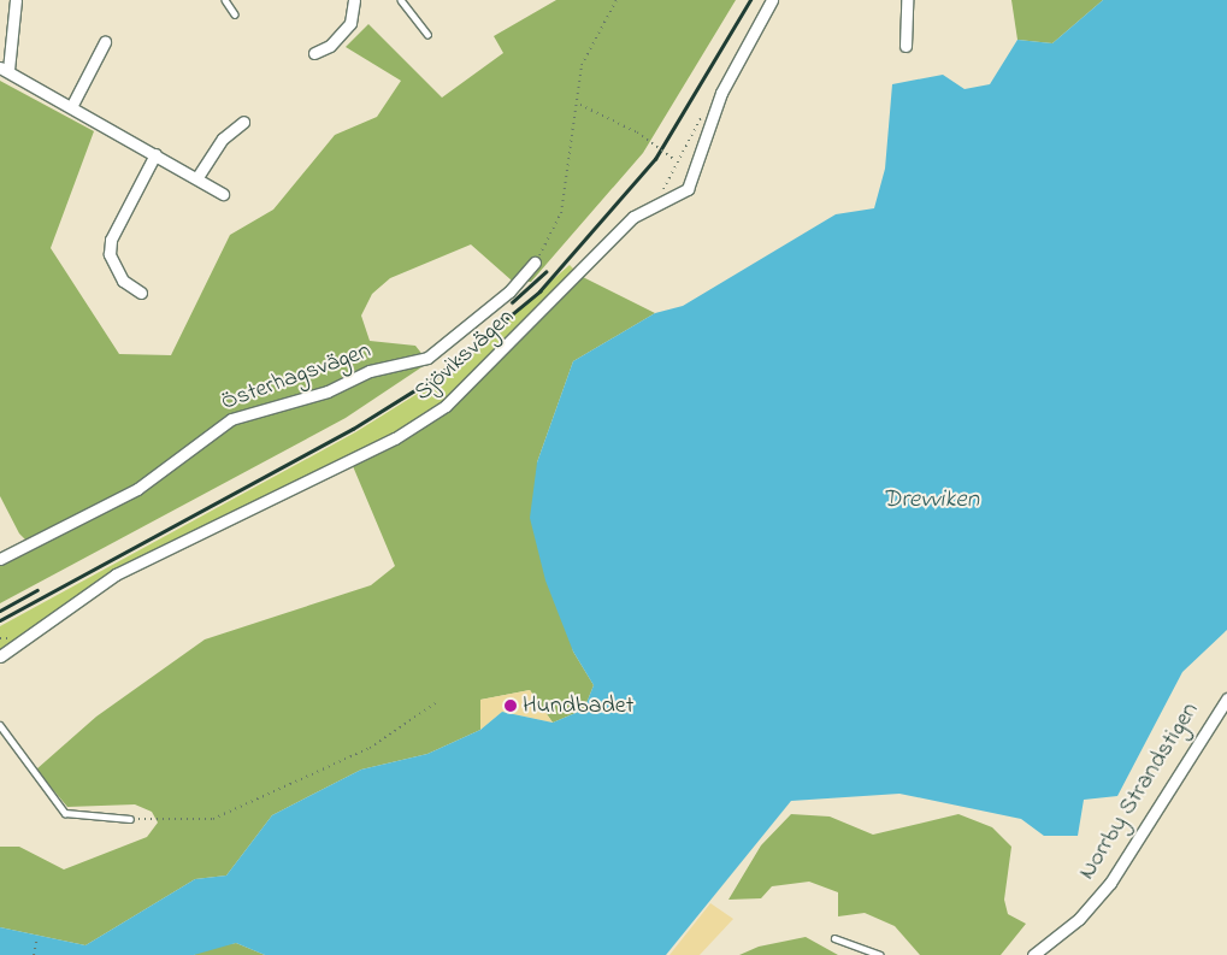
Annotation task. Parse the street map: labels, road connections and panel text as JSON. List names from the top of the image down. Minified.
{"streets":{"street":["Sjöviksvägen","Österhagsvägen","Norrby Strandstigen"]},"water":["Drevviken"],"places":["Hundbadet"]}
